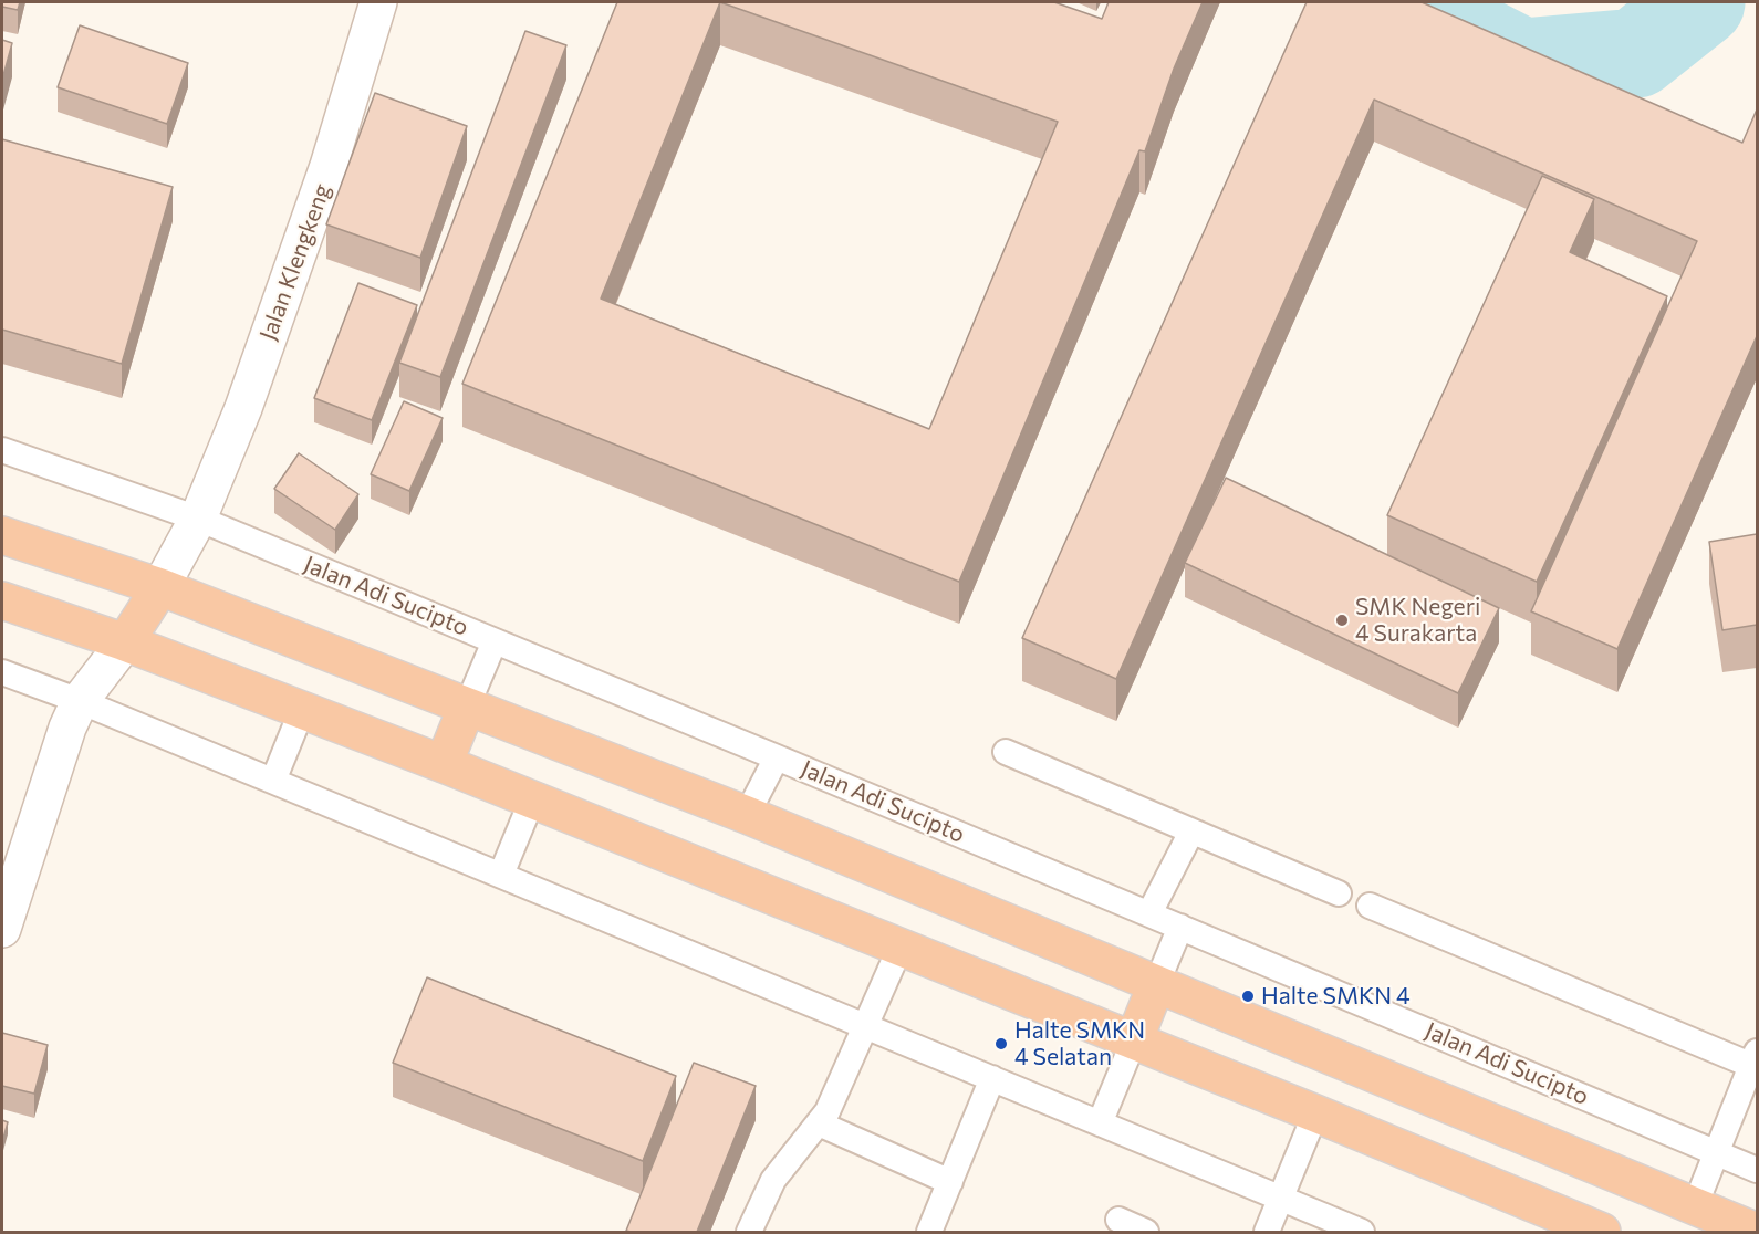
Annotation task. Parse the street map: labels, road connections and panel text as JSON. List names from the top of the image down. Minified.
{"streets":{"street":["Jalan Klengkeng"],"lane":["Jalan Adi Sucipto"]},"crossings":[["Jalan Klengkeng","Jalan Adi Sucipto"]],"places":["SMK Negeri 4 Surakarta","Halte SMKN 4","Halte SMKN 4 Selatan"]}
